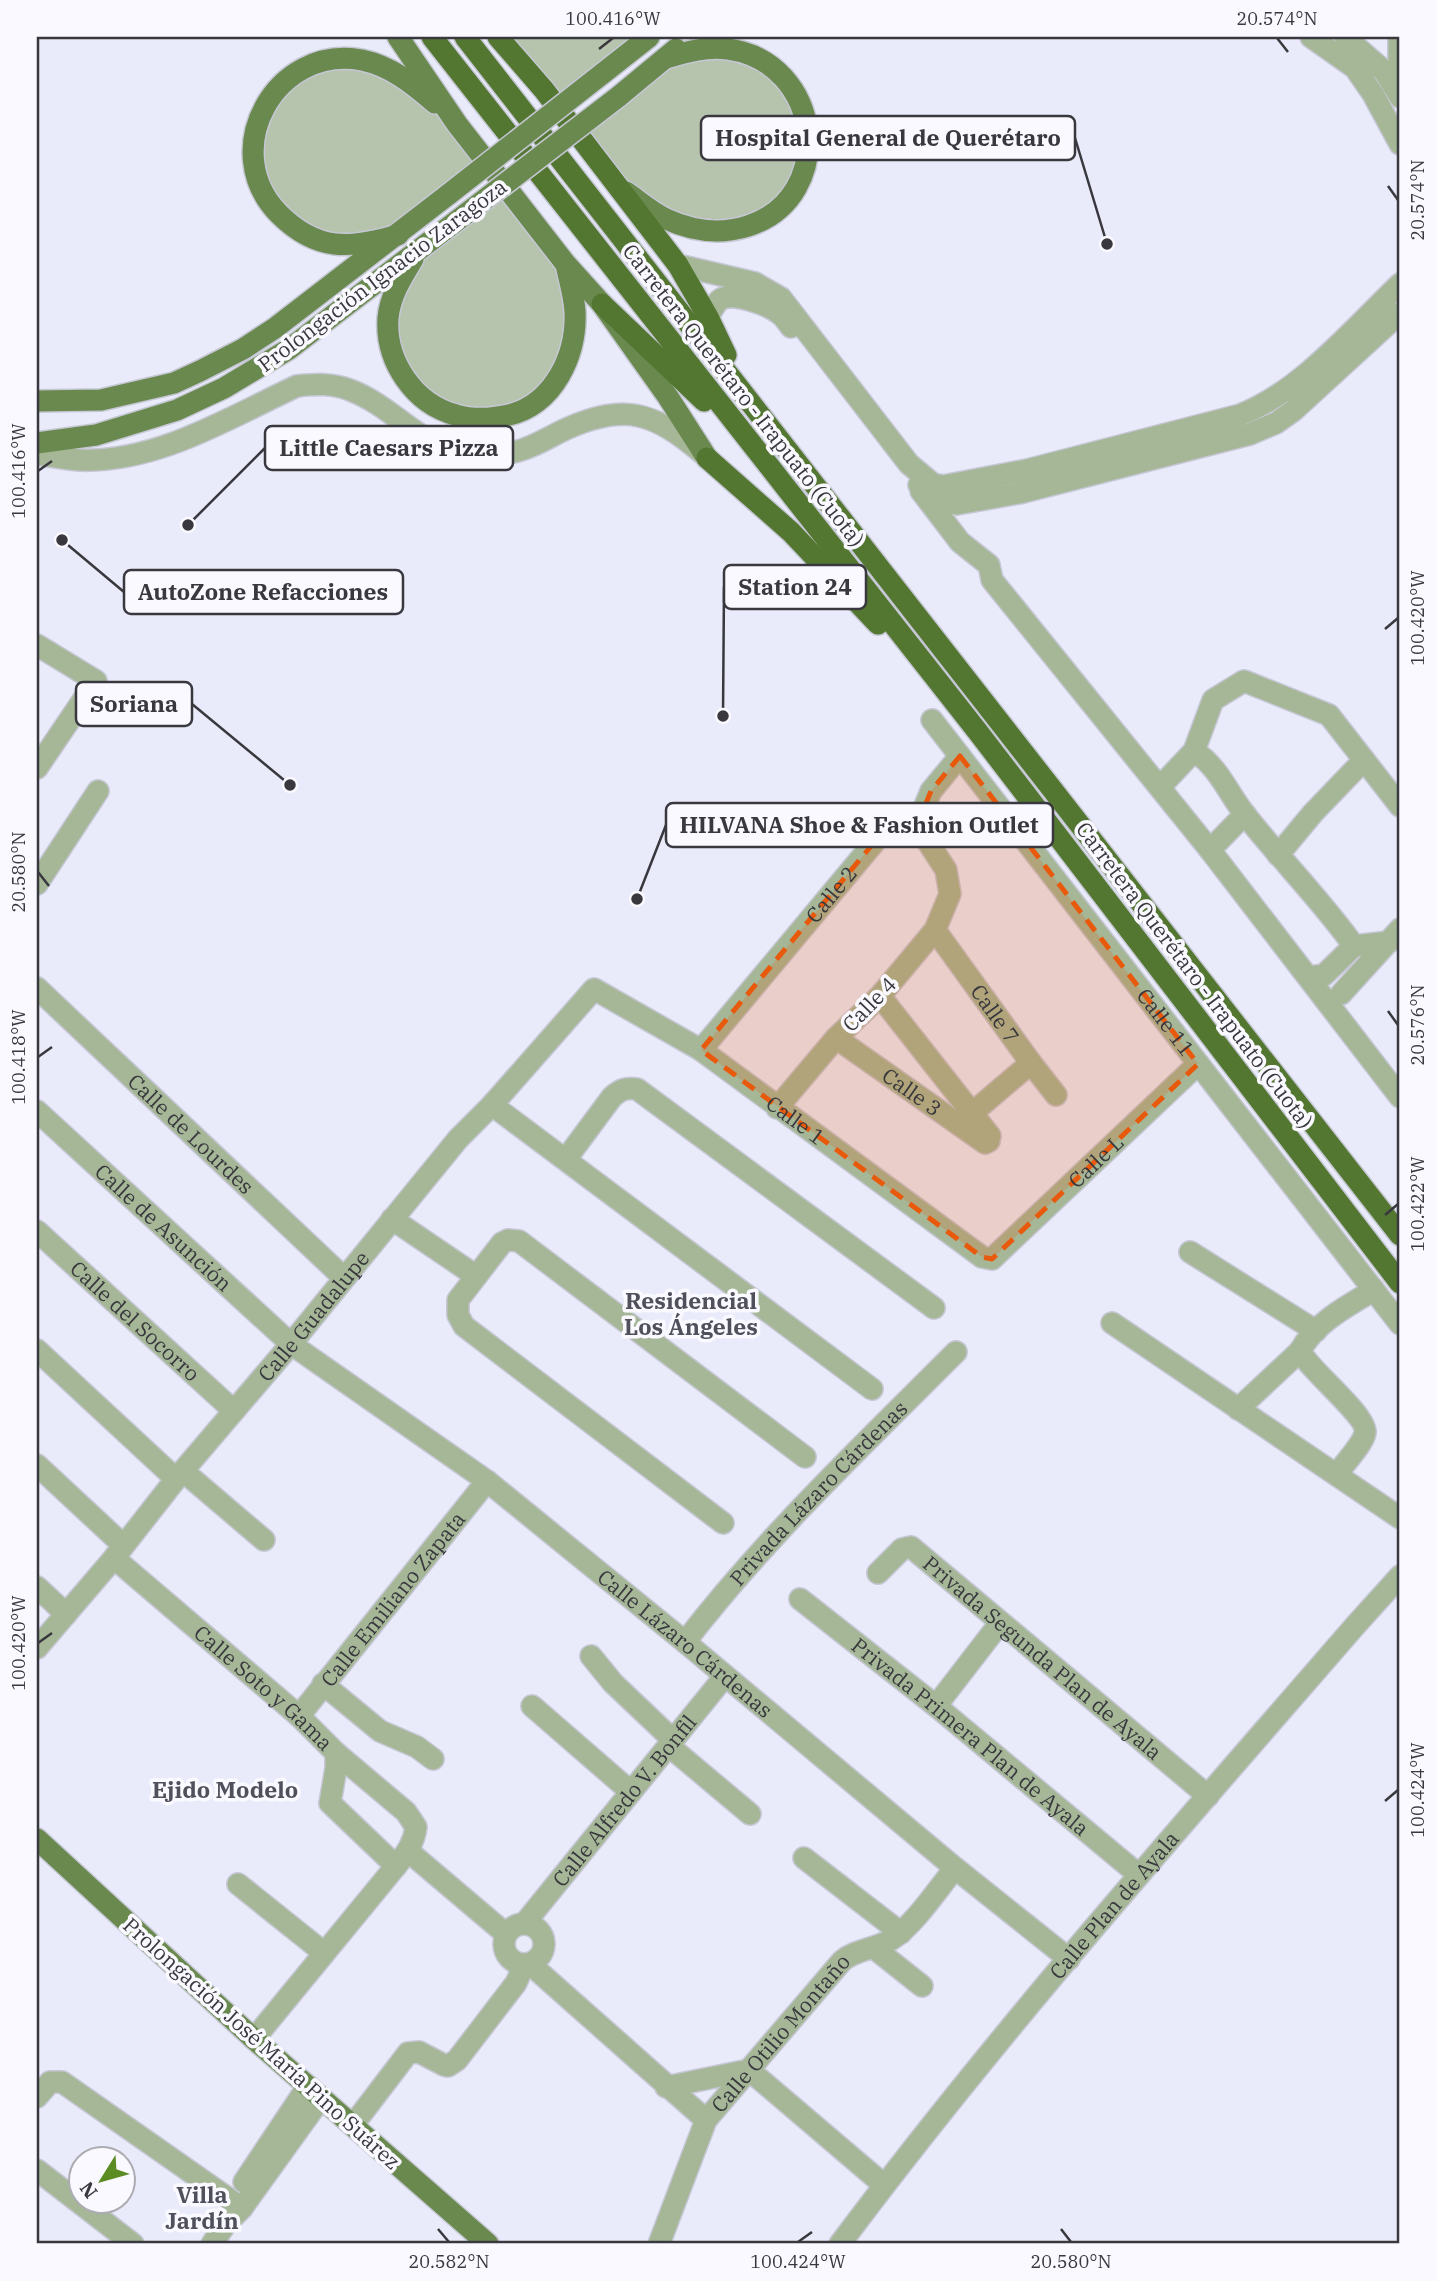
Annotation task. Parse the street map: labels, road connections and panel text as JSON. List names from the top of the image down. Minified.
{"streets":{"highway":["Carretera Querétaro - Irapuato (Cuota)"],"main road":["Prolongación Ignacio Zaragoza","Prolongación José María Pino Suárez"],"street":["Calle 2","Calle 4","Calle 7","Calle 11","Calle 3","Calle 1","Calle de Lourdes","Calle L","Calle de Asunción","Calle Guadalupe","Calle del Socorro","Privada Lázaro Cárdenas","Calle Emiliano Zapata","Calle Lázaro Cárdenas","Privada Segunda Plan de Ayala","Calle Soto y Gama","Privada Primera Plan de Ayala","Calle Alfredo V. Bonfil","Calle Plan de Ayala","Calle Otilio Montaño"]},"crossings":[["Calle 2","Calle 4"],["Calle 2","Calle 1"],["Calle 4","Calle 7"],["Calle 4","Calle 3"],["Calle 4","Calle 1"],["Calle 11","Calle L"],["Calle 1","Calle L"],["Calle 1","Calle Guadalupe"],["Calle de Lourdes","Calle Guadalupe"],["Calle de Asunción","Calle Guadalupe"],["Calle de Asunción","Calle Lázaro Cárdenas"],["Calle Guadalupe","Calle del Socorro"],["Calle Guadalupe","Calle Lázaro Cárdenas"],["Calle Guadalupe","Calle Soto y Gama"],["Privada Lázaro Cárdenas","Calle Lázaro Cárdenas"],["Calle Emiliano Zapata","Calle Lázaro Cárdenas"],["Calle Emiliano Zapata","Calle Soto y Gama"],["Calle Lázaro Cárdenas","Calle Alfredo V. Bonfil"],["Calle Lázaro Cárdenas","Calle Plan de Ayala"],["Calle Lázaro Cárdenas","Calle Otilio Montaño"],["Privada Segunda Plan de Ayala","Calle Plan de Ayala"],["Calle Soto y Gama","Calle Alfredo V. Bonfil"],["Privada Primera Plan de Ayala","Calle Plan de Ayala"]],"districts":["Residencial Los Ángeles","Ejido Modelo","Villa Jardín"],"places":["Hospital General de Querétaro","Little Caesars Pizza","AutoZone Refacciones","Station 24","Soriana","HILVANA Shoe & Fashion Outlet"],"north":"bottom left","coordinates":["100.416°W","20.574°N","100.420°W","20.580°N","20.576°N","100.418°W","100.422°W","100.424°W","20.582°N"]}
